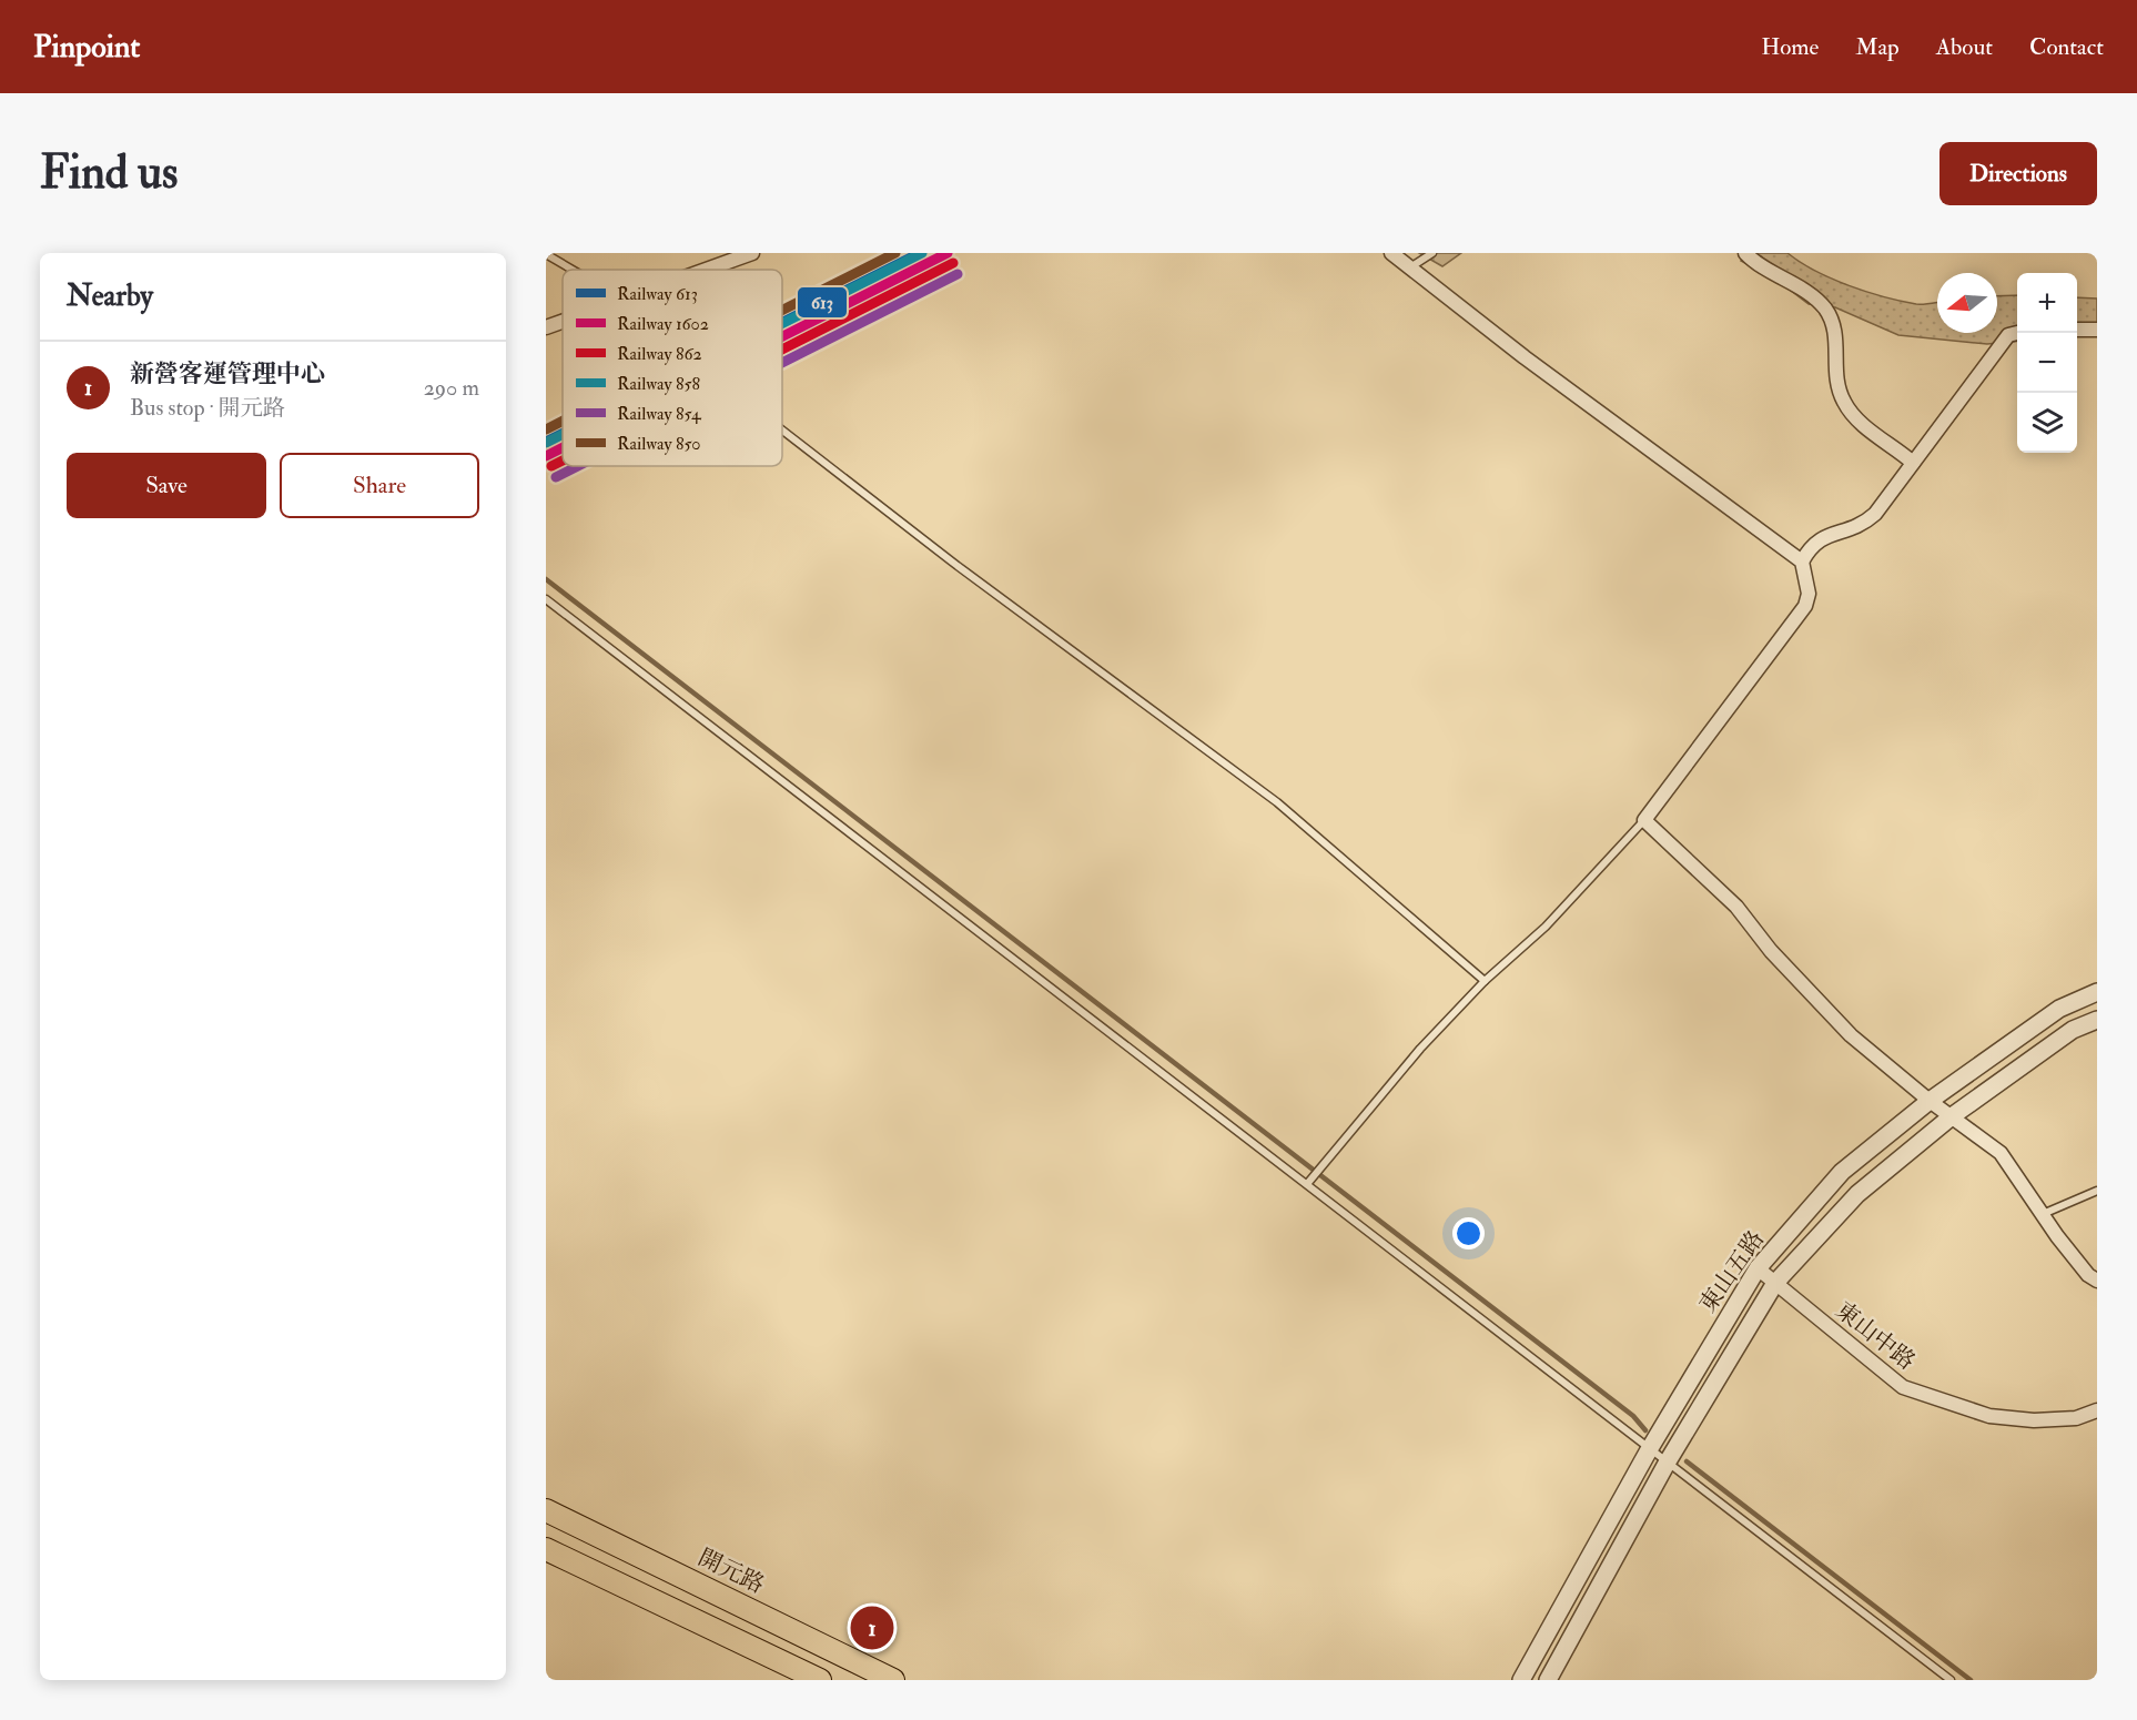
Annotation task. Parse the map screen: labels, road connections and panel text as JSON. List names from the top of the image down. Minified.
{"streets":{"main road":["開元路"],"street":["東山五路","東山中路"]},"crossings":[["東山五路","東山中路"]],"lines":["rail line 613","rail line 1602","rail line 858","rail line 850","rail line 862","rail line 854"],"legend":["Railway 613","Railway 1602","Railway 862","Railway 858","Railway 854","Railway 850"],"north":"left","page":{"header":"Pinpoint","nav":["Home","Map","About","Contact"],"buttons":["Directions",["Save","Share"]],"title":"Find us","heading":"Nearby","map_buttons":["+","−"],"list":[{"mark":"1","name":"新營客運管理中心","note":"Bus stop · 開元路","value":"290 m"}],"pins":"1"}}
